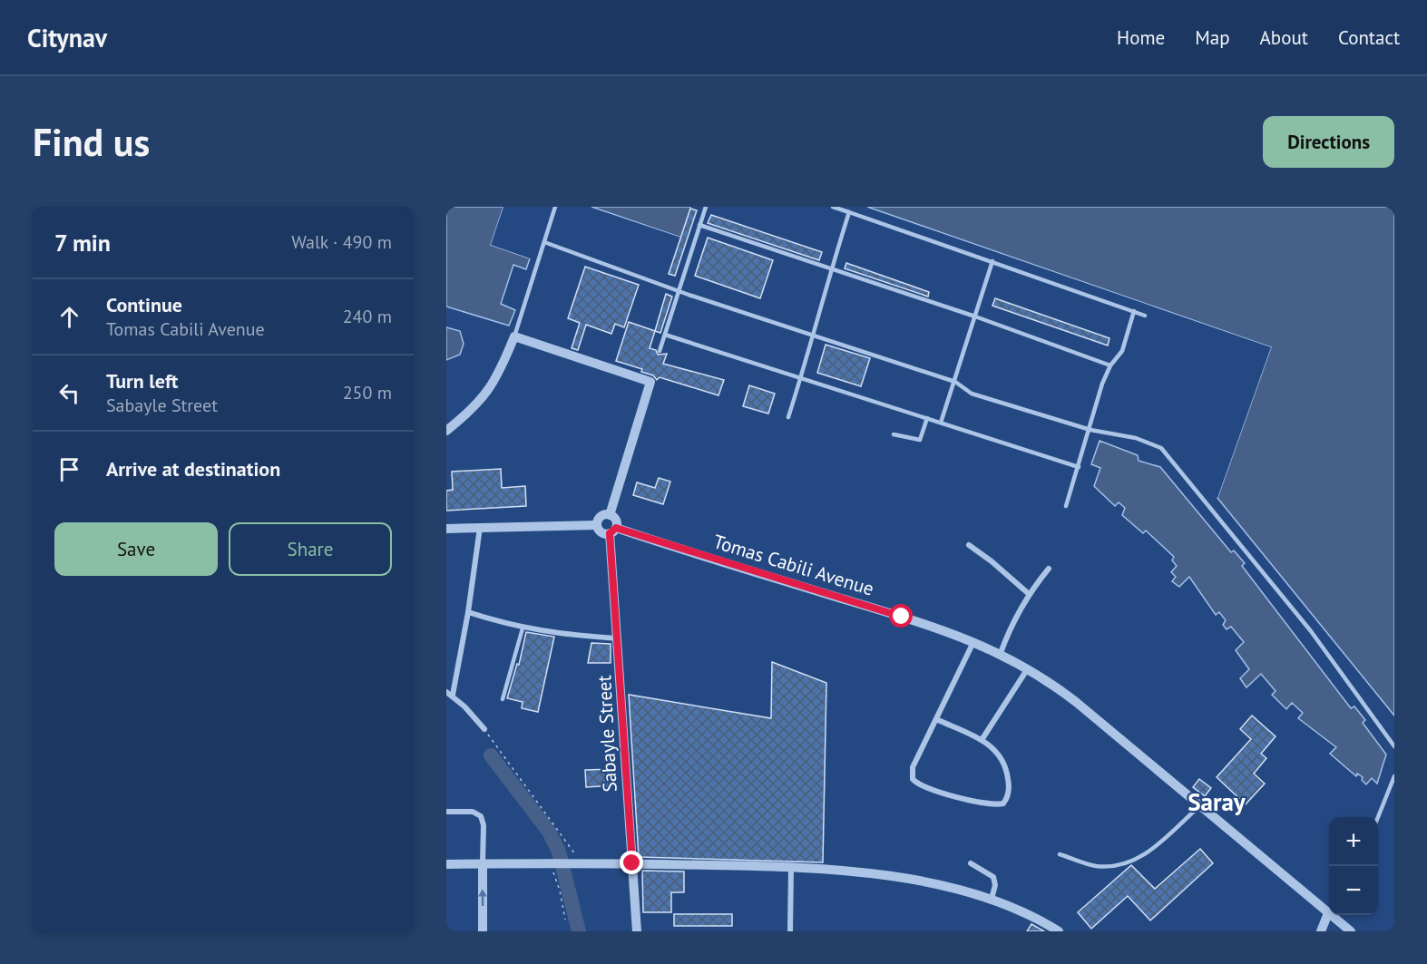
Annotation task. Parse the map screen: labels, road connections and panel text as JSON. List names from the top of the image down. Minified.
{"streets":{"street":["Tomas Cabili Avenue","Sabayle Street"]},"crossings":[["Tomas Cabili Avenue","Sabayle Street"]],"districts":["Saray"],"page":{"header":"Citynav","nav":["Home","Map","About","Contact"],"buttons":["Directions",["Save","Share"]],"title":"Find us","heading":["7 min","Walk · 490 m"],"list":[["Continue","Tomas Cabili Avenue","240 m"],["Turn left","Sabayle Street","250 m"],"Arrive at destination"],"map_buttons":["+","−"]}}
